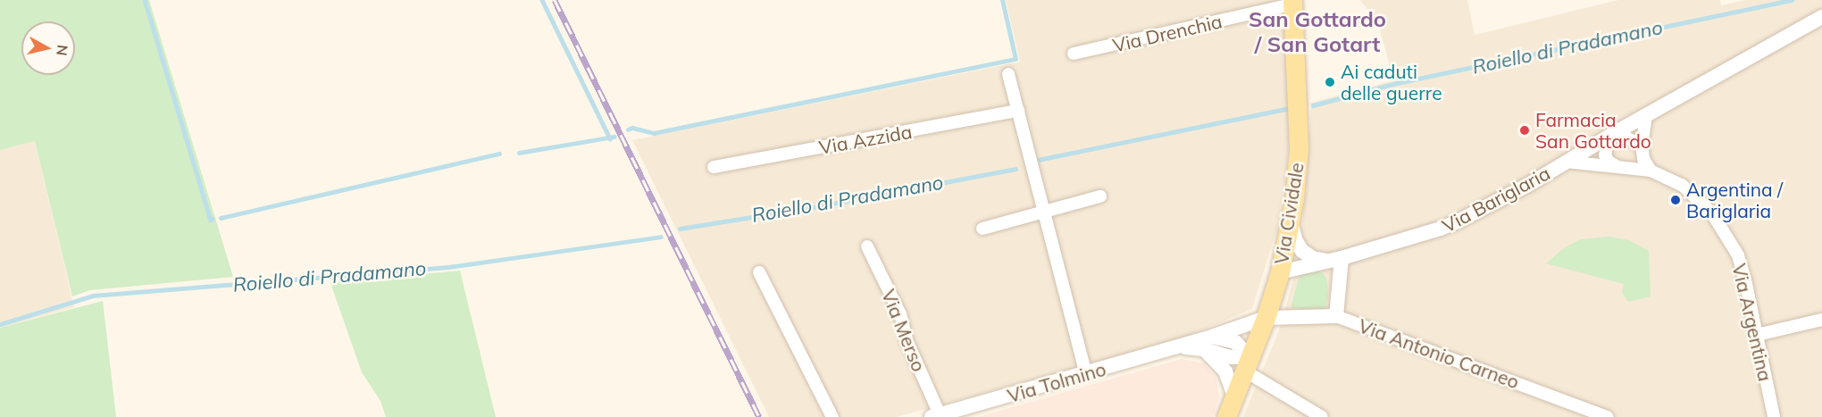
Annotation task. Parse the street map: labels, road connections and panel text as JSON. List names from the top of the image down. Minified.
{"streets":{"main road":["Via Cividale"],"street":["Via Drenchia","Via Azzida","Via Bariglaria","Via Argentina","Via Merso","Via Antonio Carneo","Via Tolmino"]},"crossings":[["Via Drenchia","Via Cividale"],["Via Bariglaria","Via Cividale"],["Via Bariglaria","Via Argentina"],["Via Cividale","Via Antonio Carneo"],["Via Cividale","Via Tolmino"],["Via Merso","Via Tolmino"],["Via Antonio Carneo","Via Tolmino"]],"districts":["San Gottardo / San Gotart"],"water":["Roiello di Pradamano"],"places":["Ai caduti delle guerre","Farmacia San Gottardo","Argentina / Bariglaria"],"north":"right"}
